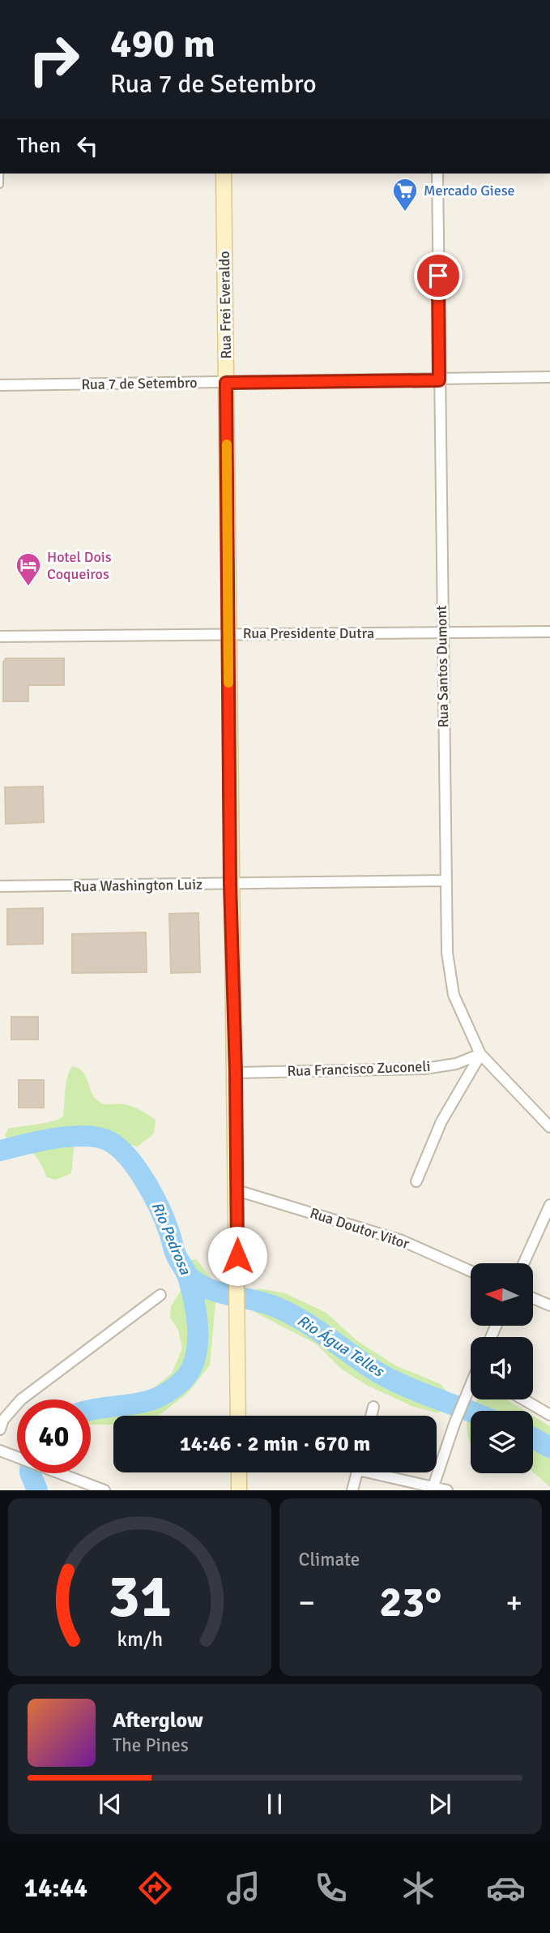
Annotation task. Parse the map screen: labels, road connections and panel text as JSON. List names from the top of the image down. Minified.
{"streets":{"street":["Rua Frei Everaldo","Rua 7 de Setembro","Rua Presidente Dutra","Rua Santos Dumont","Rua Washington Luiz","Rua Francisco Zuconeli","Rua Doutor Vitor"]},"crossings":[["Rua Frei Everaldo","Rua 7 de Setembro"],["Rua Frei Everaldo","Rua Presidente Dutra"],["Rua Frei Everaldo","Rua Washington Luiz"],["Rua Frei Everaldo","Rua Francisco Zuconeli"],["Rua Frei Everaldo","Rua Doutor Vitor"],["Rua 7 de Setembro","Rua Santos Dumont"],["Rua Presidente Dutra","Rua Santos Dumont"],["Rua Santos Dumont","Rua Washington Luiz"],["Rua Santos Dumont","Rua Francisco Zuconeli"]],"water":["Rio Pedrosa","Rio Água Telles"],"places":{"supermarket":["Mercado Giese"],"hotel":["Hotel Dois Coqueiros"]},"north":"left","page":{"turn":["490 m","Rua 7 de Setembro"],"then":"Then","limit":"40","trip":"14:46 · 2 min · 670 m","tile":"Climate","heat":["−","23°","+"],"song":["Afterglow","The Pines"],"tabs":"14:44","gauge":["31","km/h"]}}
